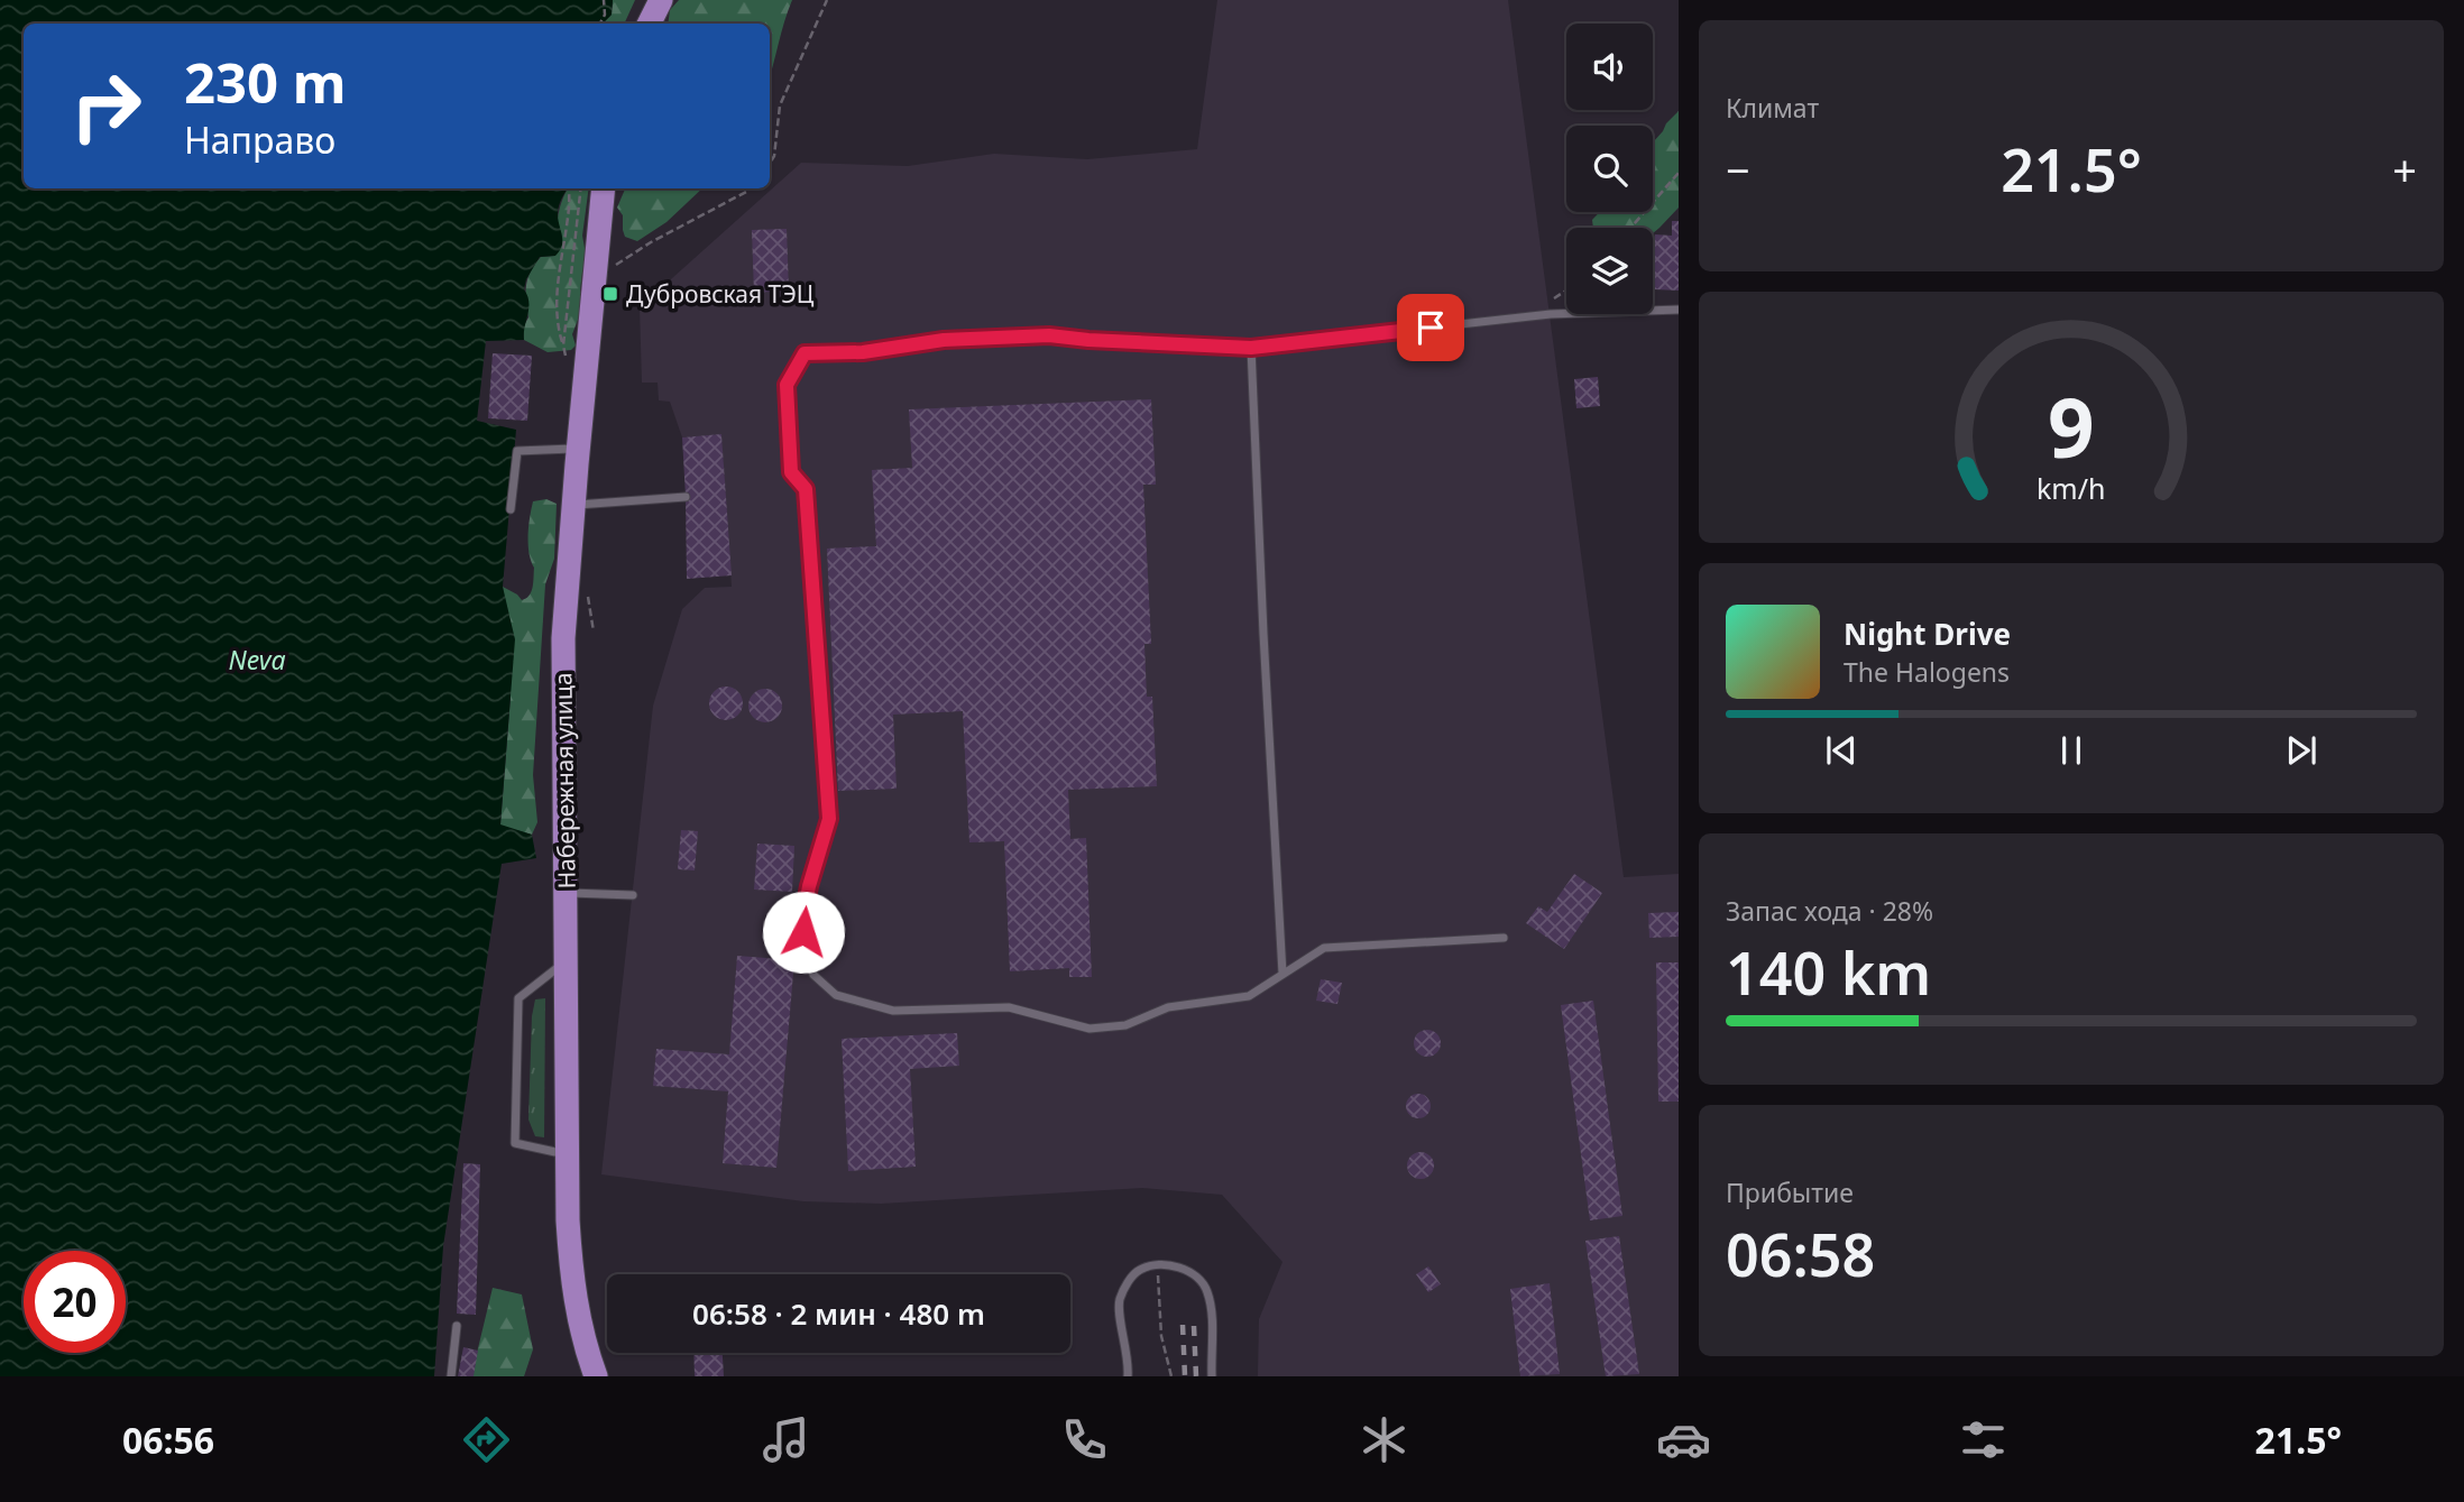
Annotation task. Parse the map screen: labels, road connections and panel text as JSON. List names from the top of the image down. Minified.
{"streets":{"main road":["Набережная улица"]},"water":["Neva"],"places":{"transit":["Дубровская ТЭЦ"]},"page":{"tile":["Климат",["Запас хода · 28%","140 km"],["Прибытие","06:58"]],"turn":["230 m","Направо"],"heat":["−","21.5°","+"],"song":["Night Drive","The Halogens"],"limit":"20","trip":"06:58 · 2 мин · 480 m","tabs":["06:56","21.5°"],"gauge":["9","km/h"]}}
